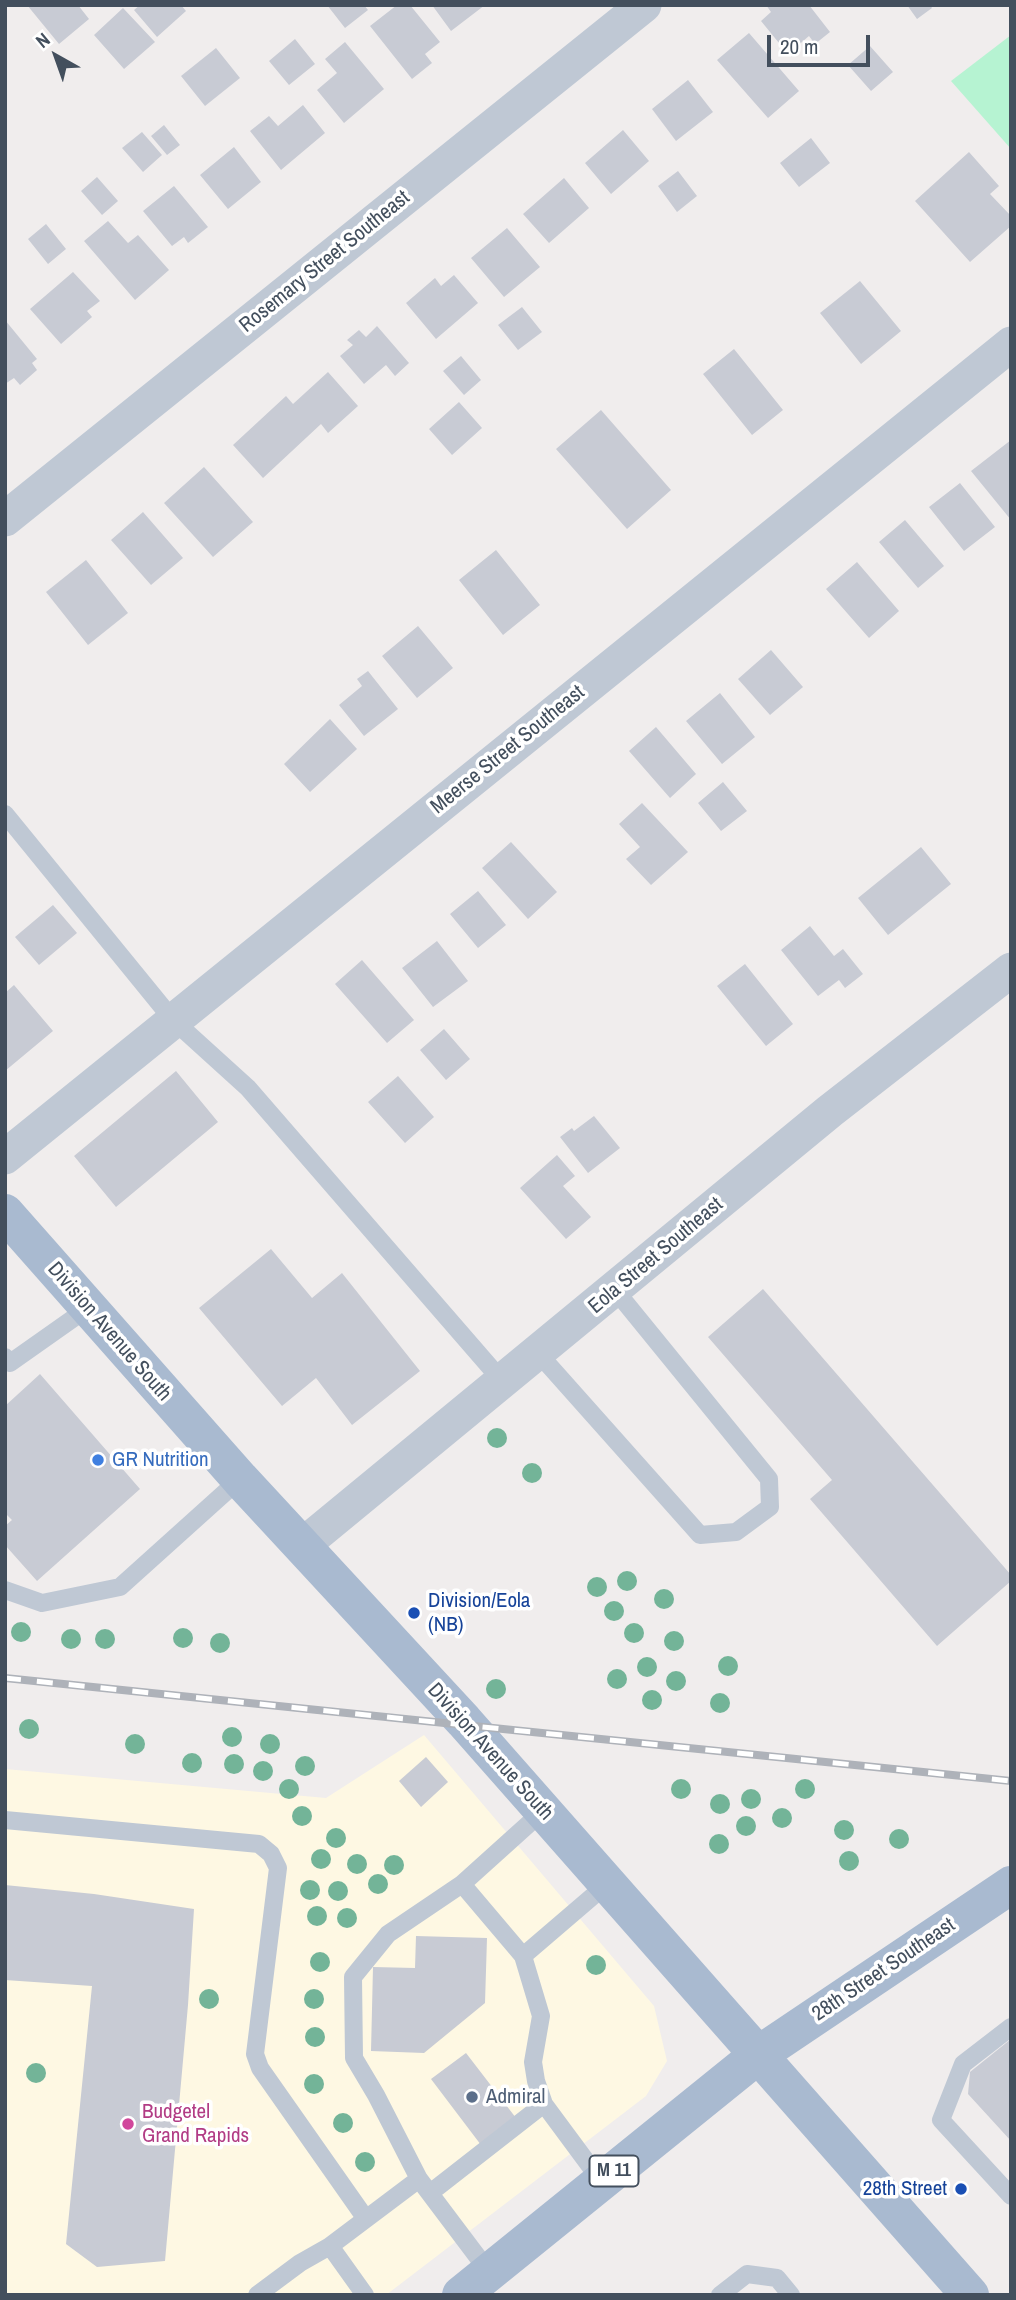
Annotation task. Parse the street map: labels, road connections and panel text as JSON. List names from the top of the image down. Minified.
{"streets":{"main road":["Division Avenue South","28th Street Southeast","M 11"],"street":["Rosemary Street Southeast","Meerse Street Southeast","Eola Street Southeast"]},"crossings":[["Eola Street Southeast","Division Avenue South"],["Division Avenue South","28th Street Southeast"],["Division Avenue South","M 11"],["28th Street Southeast","M 11"]],"places":["GR Nutrition","Division/Eola (NB)","Admiral","Budgetel Grand Rapids","28th Street"],"scale_bar":"20 m","north":"top left"}
